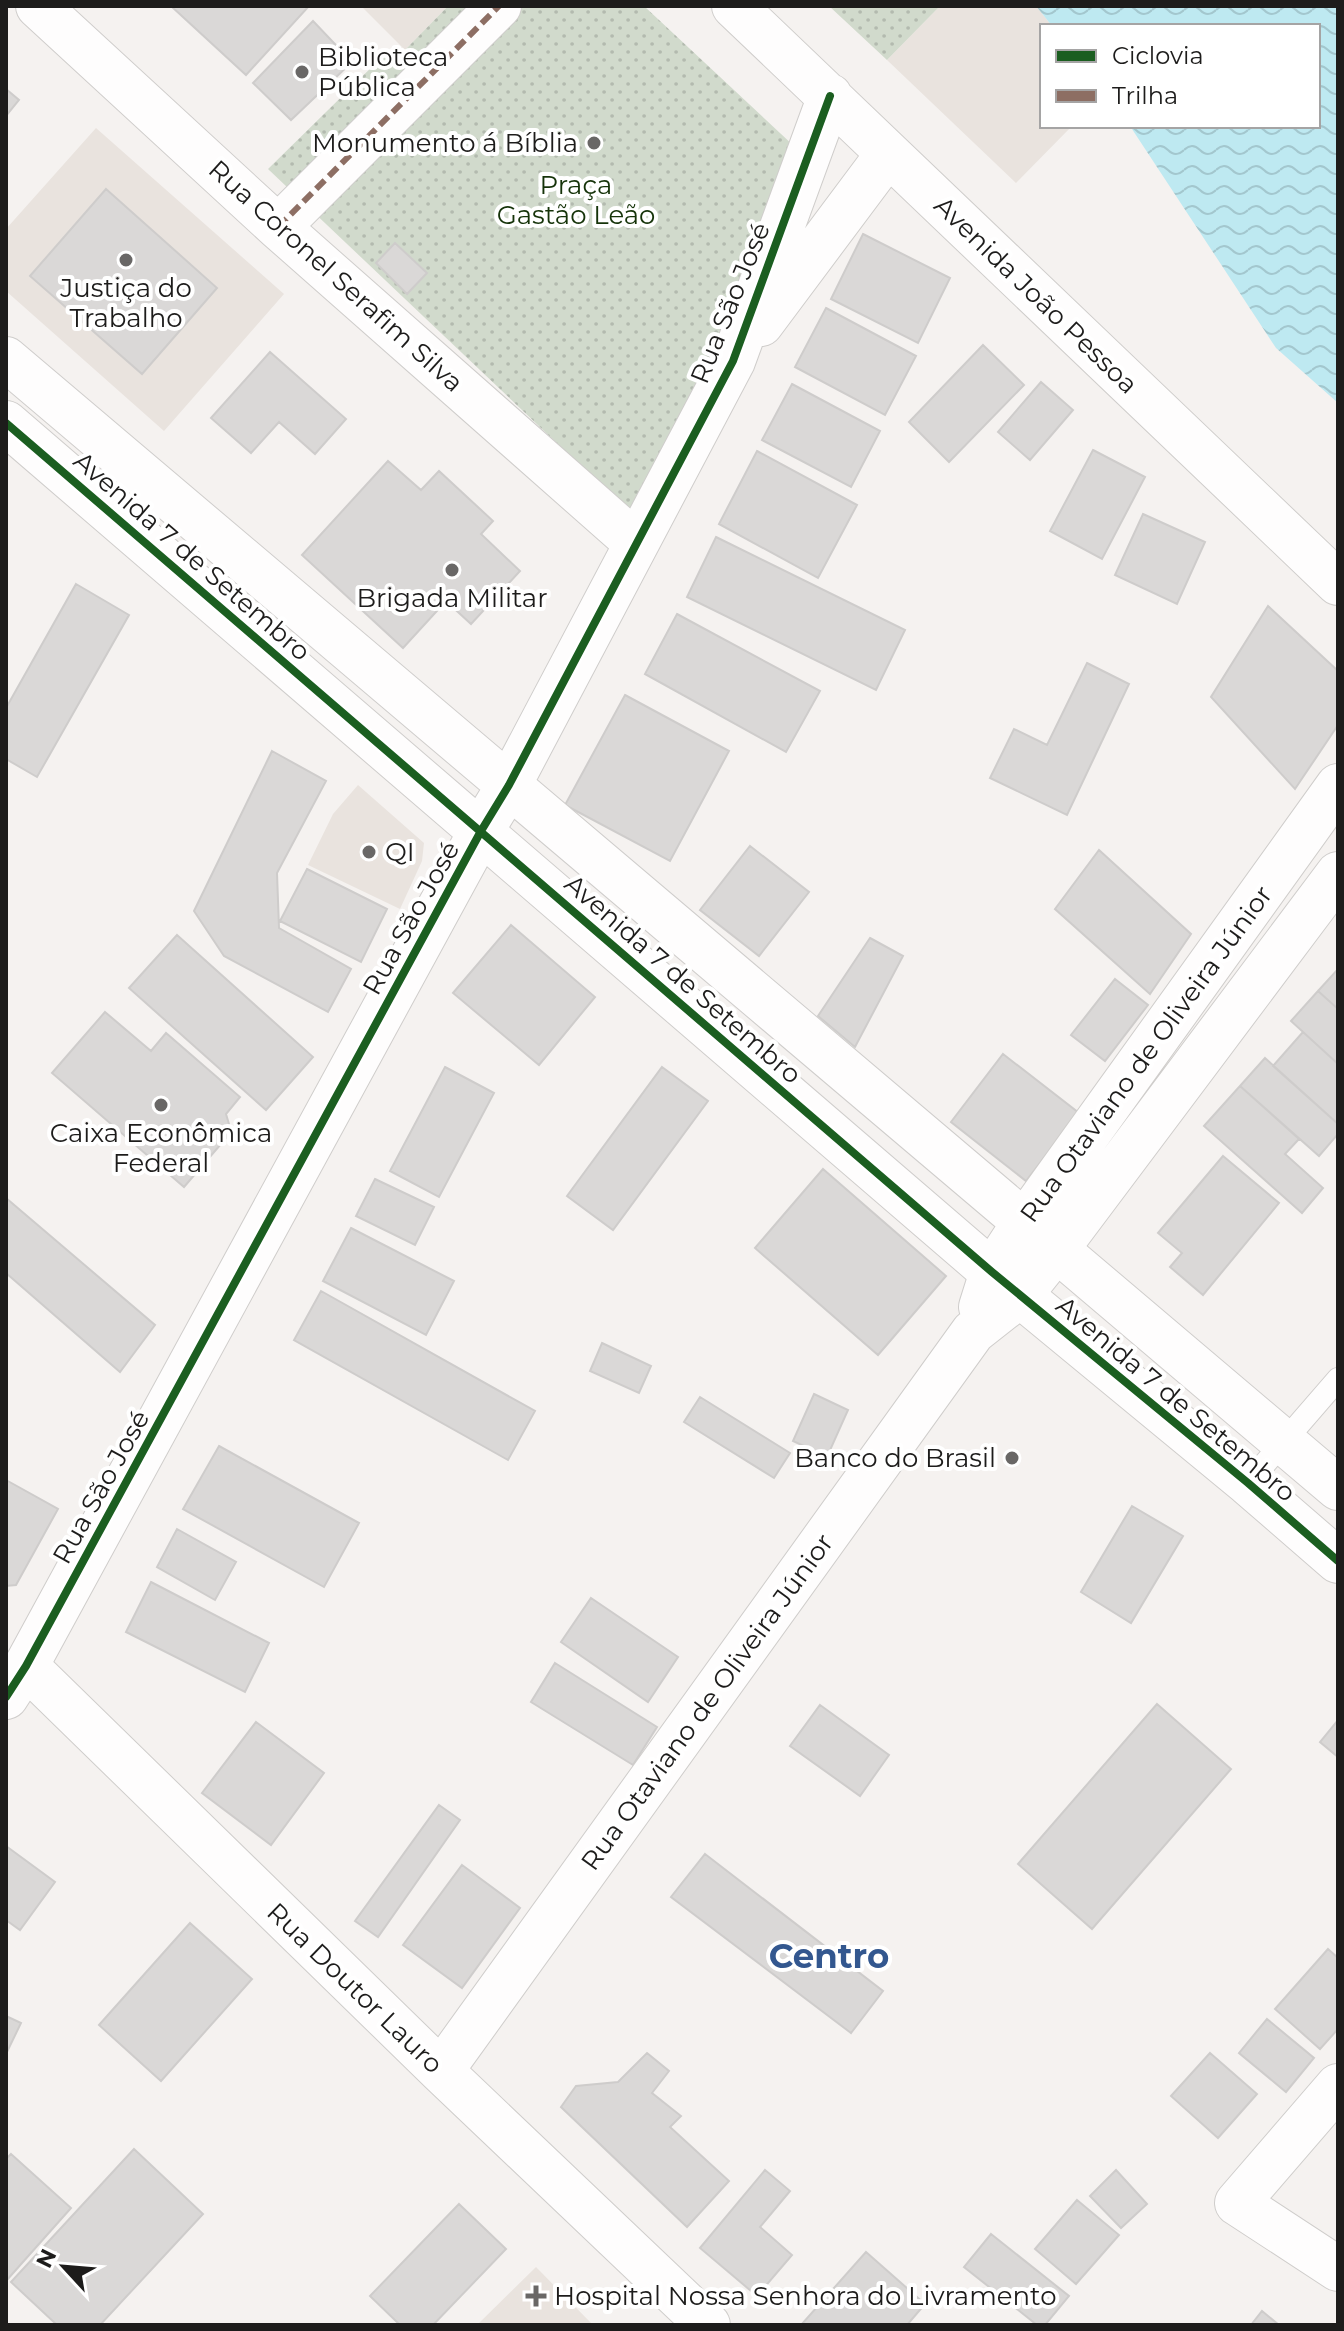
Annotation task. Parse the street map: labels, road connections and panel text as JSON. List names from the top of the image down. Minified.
{"streets":{"street":["Rua Coronel Serafim Silva","Avenida João Pessoa","Rua São José","Avenida 7 de Setembro","Rua Otaviano de Oliveira Júnior","Rua Doutor Lauro"]},"crossings":[["Rua Coronel Serafim Silva","Rua São José"],["Avenida João Pessoa","Rua São José"],["Rua São José","Avenida 7 de Setembro"],["Rua São José","Rua Doutor Lauro"],["Avenida 7 de Setembro","Rua Otaviano de Oliveira Júnior"],["Rua Otaviano de Oliveira Júnior","Rua Doutor Lauro"]],"districts":["Centro"],"parks":["Praça Gastão Leão"],"places":{"other":["Biblioteca Pública","Monumento á Bíblia","Justiça do Trabalho","Brigada Militar","QI","Caixa Econômica Federal","Banco do Brasil"],"health":["Hospital Nossa Senhora do Livramento"]},"legend":["Ciclovia","Trilha"],"north":"top left"}
